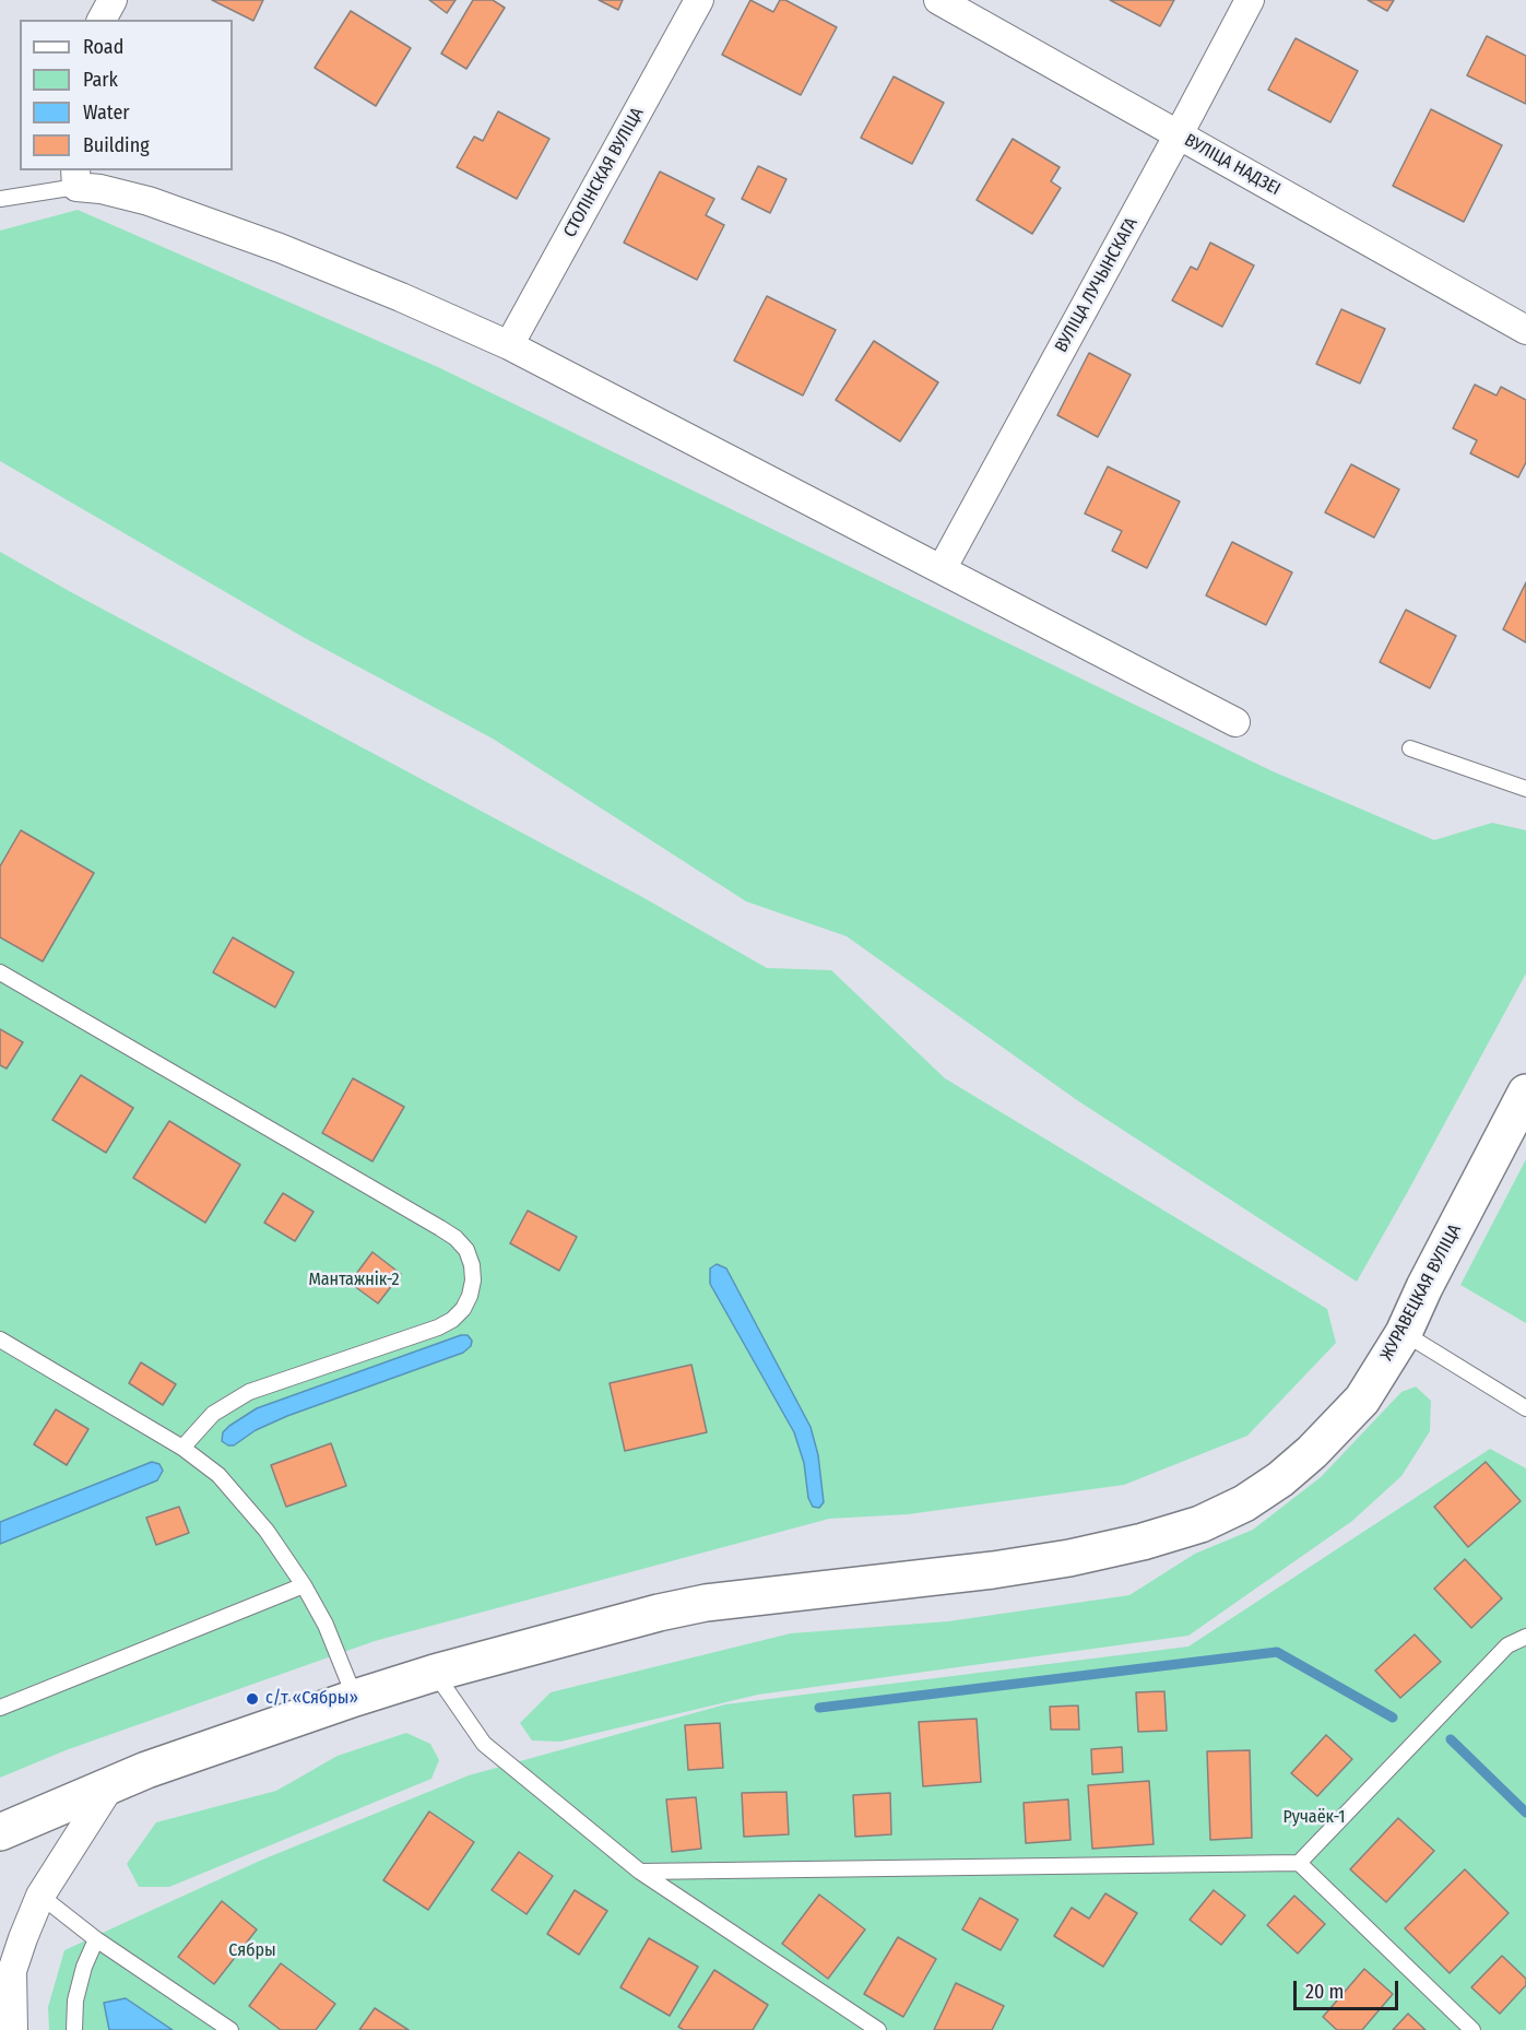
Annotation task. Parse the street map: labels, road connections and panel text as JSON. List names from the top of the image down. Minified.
{"streets":{"street":["ВУЛІЦА НАДЗЕІ","СТОЛІНСКАЯ ВУЛІЦА","ВУЛІЦА ЛУЧЫНСКАГА","ЖУРАВЕЦКАЯ ВУЛІЦА"]},"crossings":[["ВУЛІЦА НАДЗЕІ","ВУЛІЦА ЛУЧЫНСКАГА"]],"parks":["Мантажнік-2","Ручаёк-1","Сябры"],"places":["с/т «Сябры»"],"legend":["Road","Park","Water","Building"],"scale_bar":"20 m"}
